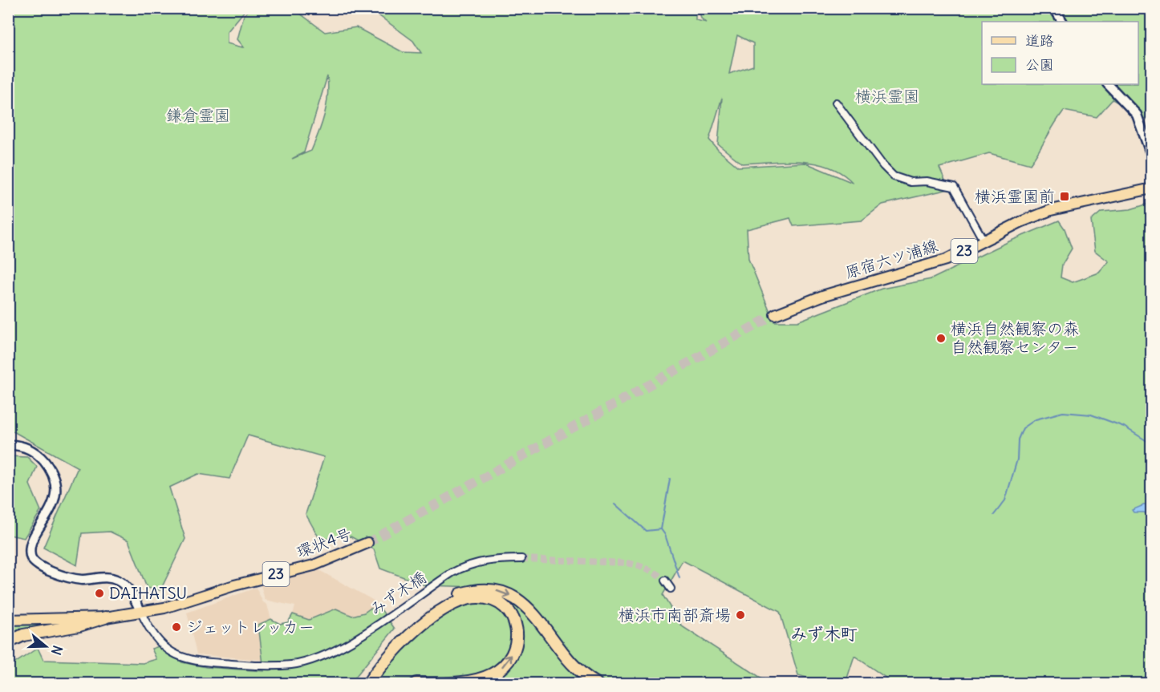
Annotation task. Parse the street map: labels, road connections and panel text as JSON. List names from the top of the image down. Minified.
{"streets":{"main road":["23","原宿六ツ浦線","環状4号"],"street":["みず木橋"]},"crossings":[["環状4号","みず木橋"]],"districts":["みず木町"],"parks":["横浜霊園","鎌倉霊園"],"places":{"transit":["横浜霊園前"],"other":["横浜自然観察の森 自然観察センター","DAIHATSU","横浜市南部斎場","ジェットレッカー"]},"legend":["道路","公園"],"north":"right"}
